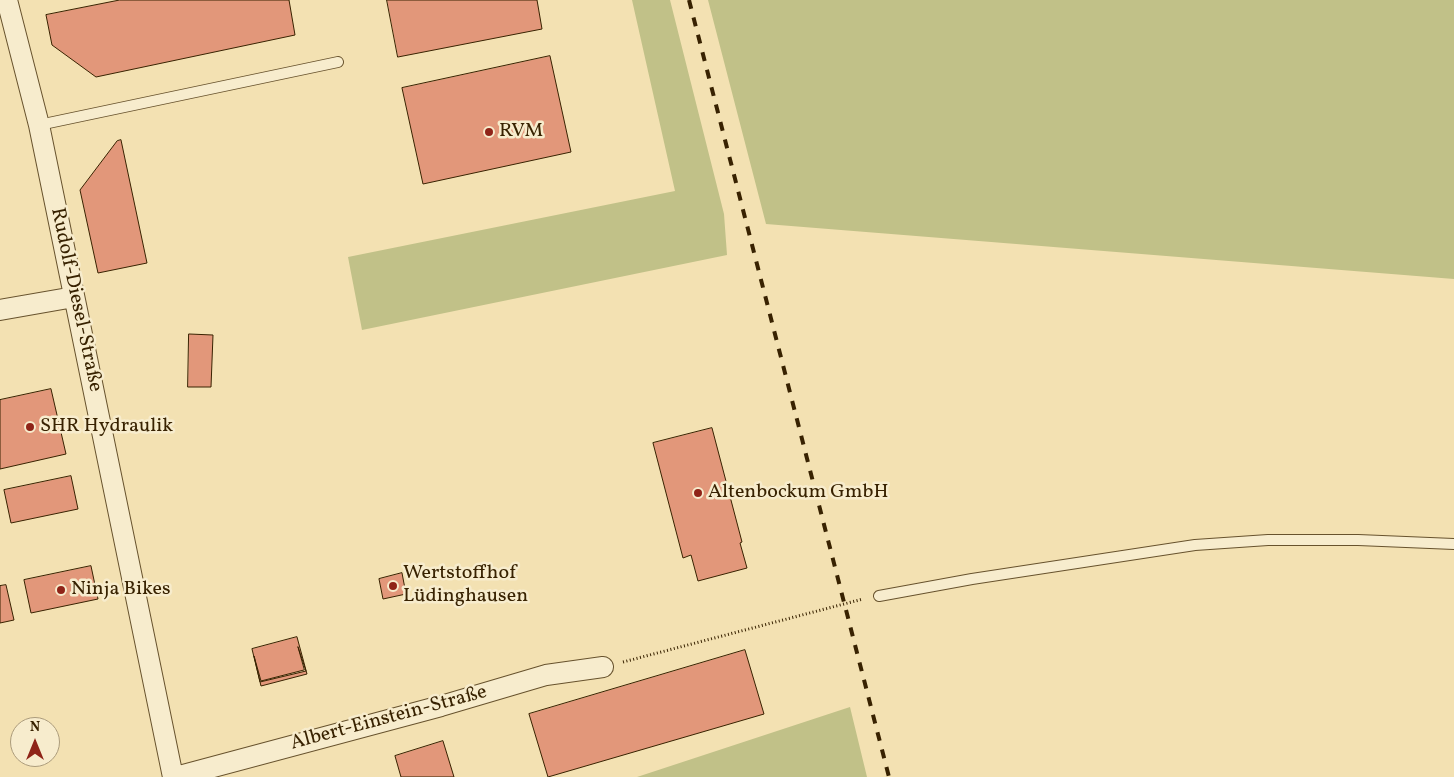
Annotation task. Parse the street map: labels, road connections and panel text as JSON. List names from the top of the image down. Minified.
{"streets":{"street":["Rudolf-Diesel-Straße","Albert-Einstein-Straße"]},"crossings":[["Rudolf-Diesel-Straße","Albert-Einstein-Straße"]],"places":["RVM","SHR Hydraulik","Altenbockum GmbH","Wertstoffhof Lüdinghausen","Ninja Bikes"],"north":"top"}
